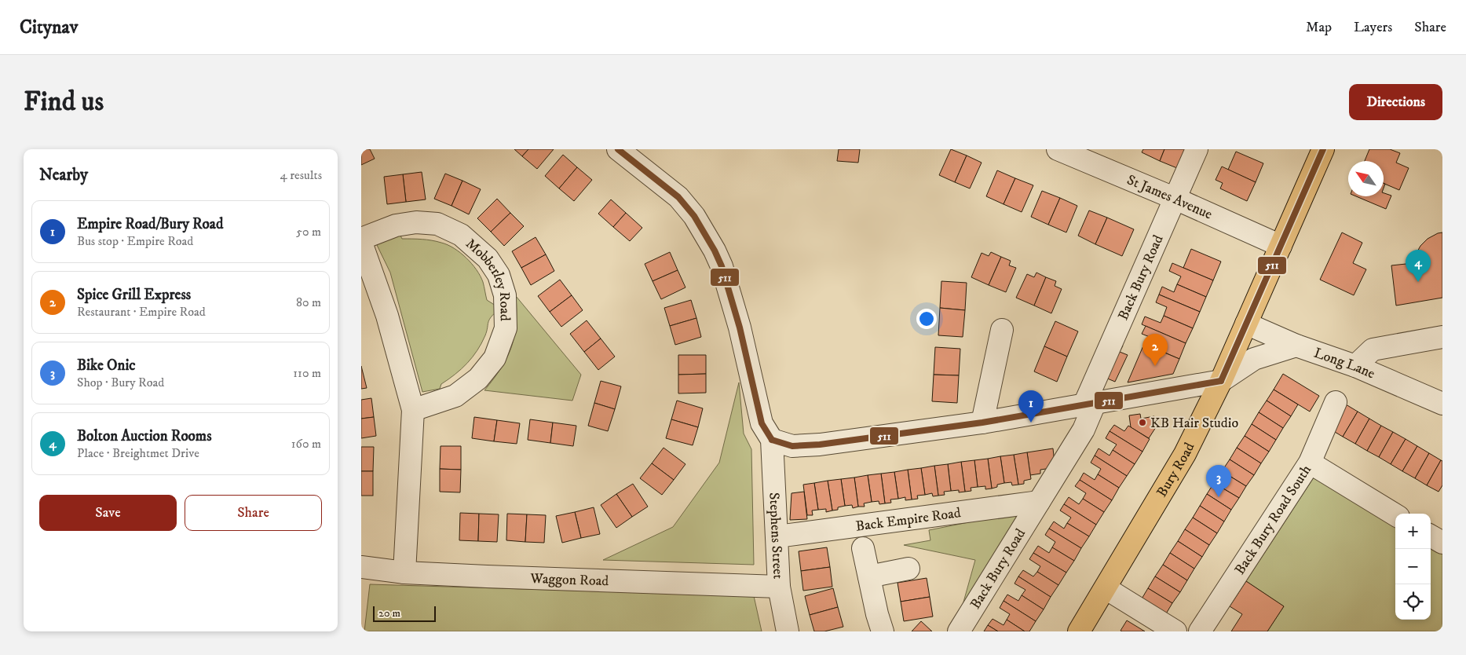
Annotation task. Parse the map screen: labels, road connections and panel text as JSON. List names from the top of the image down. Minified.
{"streets":{"highway":["Bury Road"],"street":["St James Avenue","Back Bury Road","Mobberley Road","Long Lane","Back Empire Road","Back Bury Road South","Stephens Street","Waggon Road"]},"crossings":[["St James Avenue","Back Bury Road"],["St James Avenue","Bury Road"],["Back Bury Road","Back Empire Road"],["Long Lane","Bury Road"],["Back Empire Road","Stephens Street"],["Stephens Street","Waggon Road"]],"places":["KB Hair Studio"],"lines":["transit line 511"],"scale_bar":"20 m","north":"top left","page":{"header":"Citynav","nav":["Map","Layers","Share"],"buttons":["Directions",["Save","Share"]],"title":"Find us","heading":["Nearby","4 results"],"list":[{"mark":"1","name":"Empire Road/Bury Road","note":"Bus stop · Empire Road","value":"50 m"},{"mark":"2","name":"Spice Grill Express","note":"Restaurant · Empire Road","value":"80 m"},{"mark":"3","name":"Bike Onic","note":"Shop · Bury Road","value":"110 m"},{"mark":"4","name":"Bolton Auction Rooms","note":"Place · Breightmet Drive","value":"160 m"}],"pins":["4","2","1","3"],"map_buttons":["+","−"],"scale":"20 m"}}
